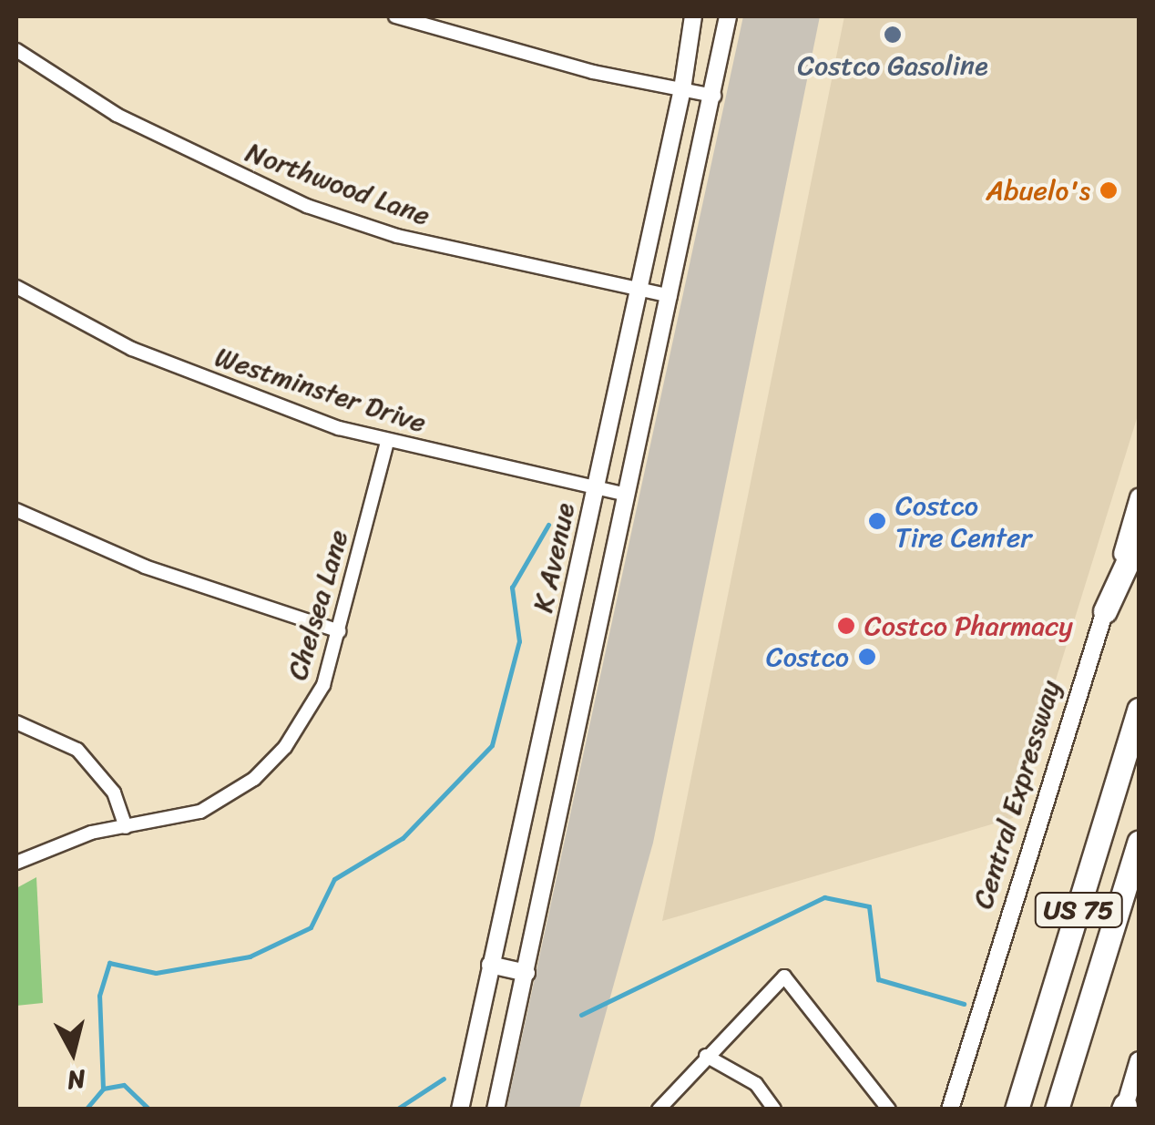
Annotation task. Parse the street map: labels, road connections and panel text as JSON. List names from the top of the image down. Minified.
{"streets":{"highway":["US 75"],"main road":["K Avenue","Central Expressway"],"street":["Northwood Lane","Westminster Drive","Chelsea Lane"]},"crossings":[["Northwood Lane","K Avenue"],["Westminster Drive","K Avenue"],["Westminster Drive","Chelsea Lane"]],"places":["Costco Gasoline","Abuelo's","Costco Tire Center","Costco Pharmacy","Costco"],"north":"bottom"}
